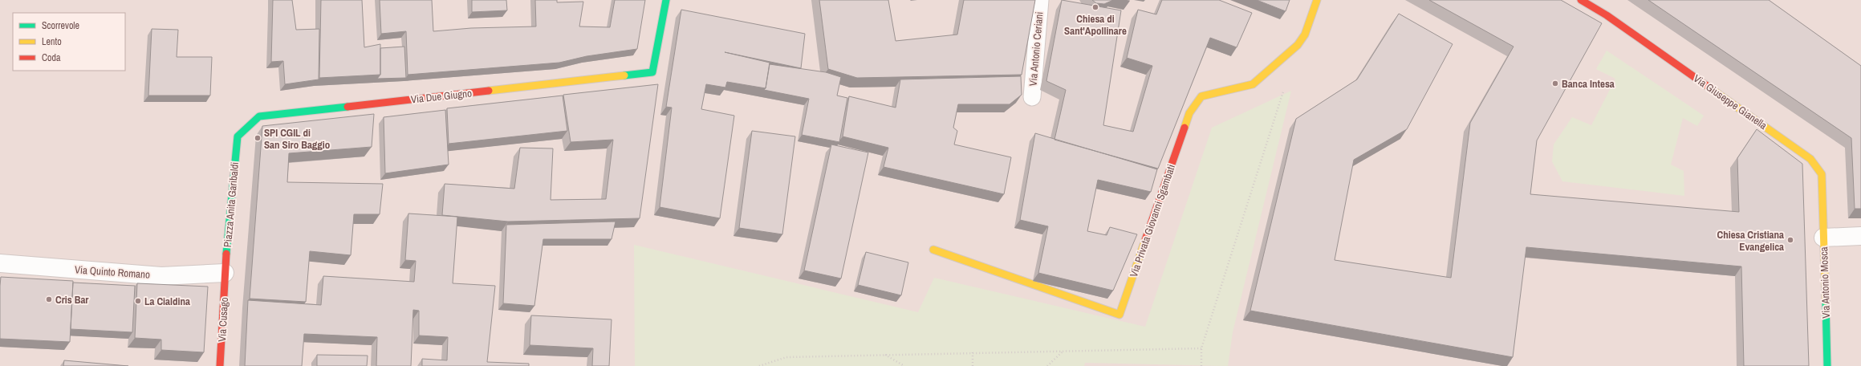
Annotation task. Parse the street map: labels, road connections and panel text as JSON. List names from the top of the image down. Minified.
{"streets":{"street":["Via Due Giugno","Via Giuseppe Gianella","Piazza Anita Garibaldi","Via Privata Giovanni Sgambati","Via Quinto Romano","Via Antonio Mosca","Via Cusago"],"lane":["Via Antonio Ceriani"]},"crossings":[["Via Due Giugno","Piazza Anita Garibaldi"],["Via Giuseppe Gianella","Via Antonio Mosca"],["Piazza Anita Garibaldi","Via Quinto Romano"],["Piazza Anita Garibaldi","Via Cusago"],["Via Quinto Romano","Via Cusago"]],"places":["Chiesa di Sant'Apollinare","Banca Intesa","SPI CGIL di San Siro Baggio","Chiesa Cristiana Evangelica","Cris Bar","La Cialdina"],"legend":["Scorrevole","Lento","Coda"]}
